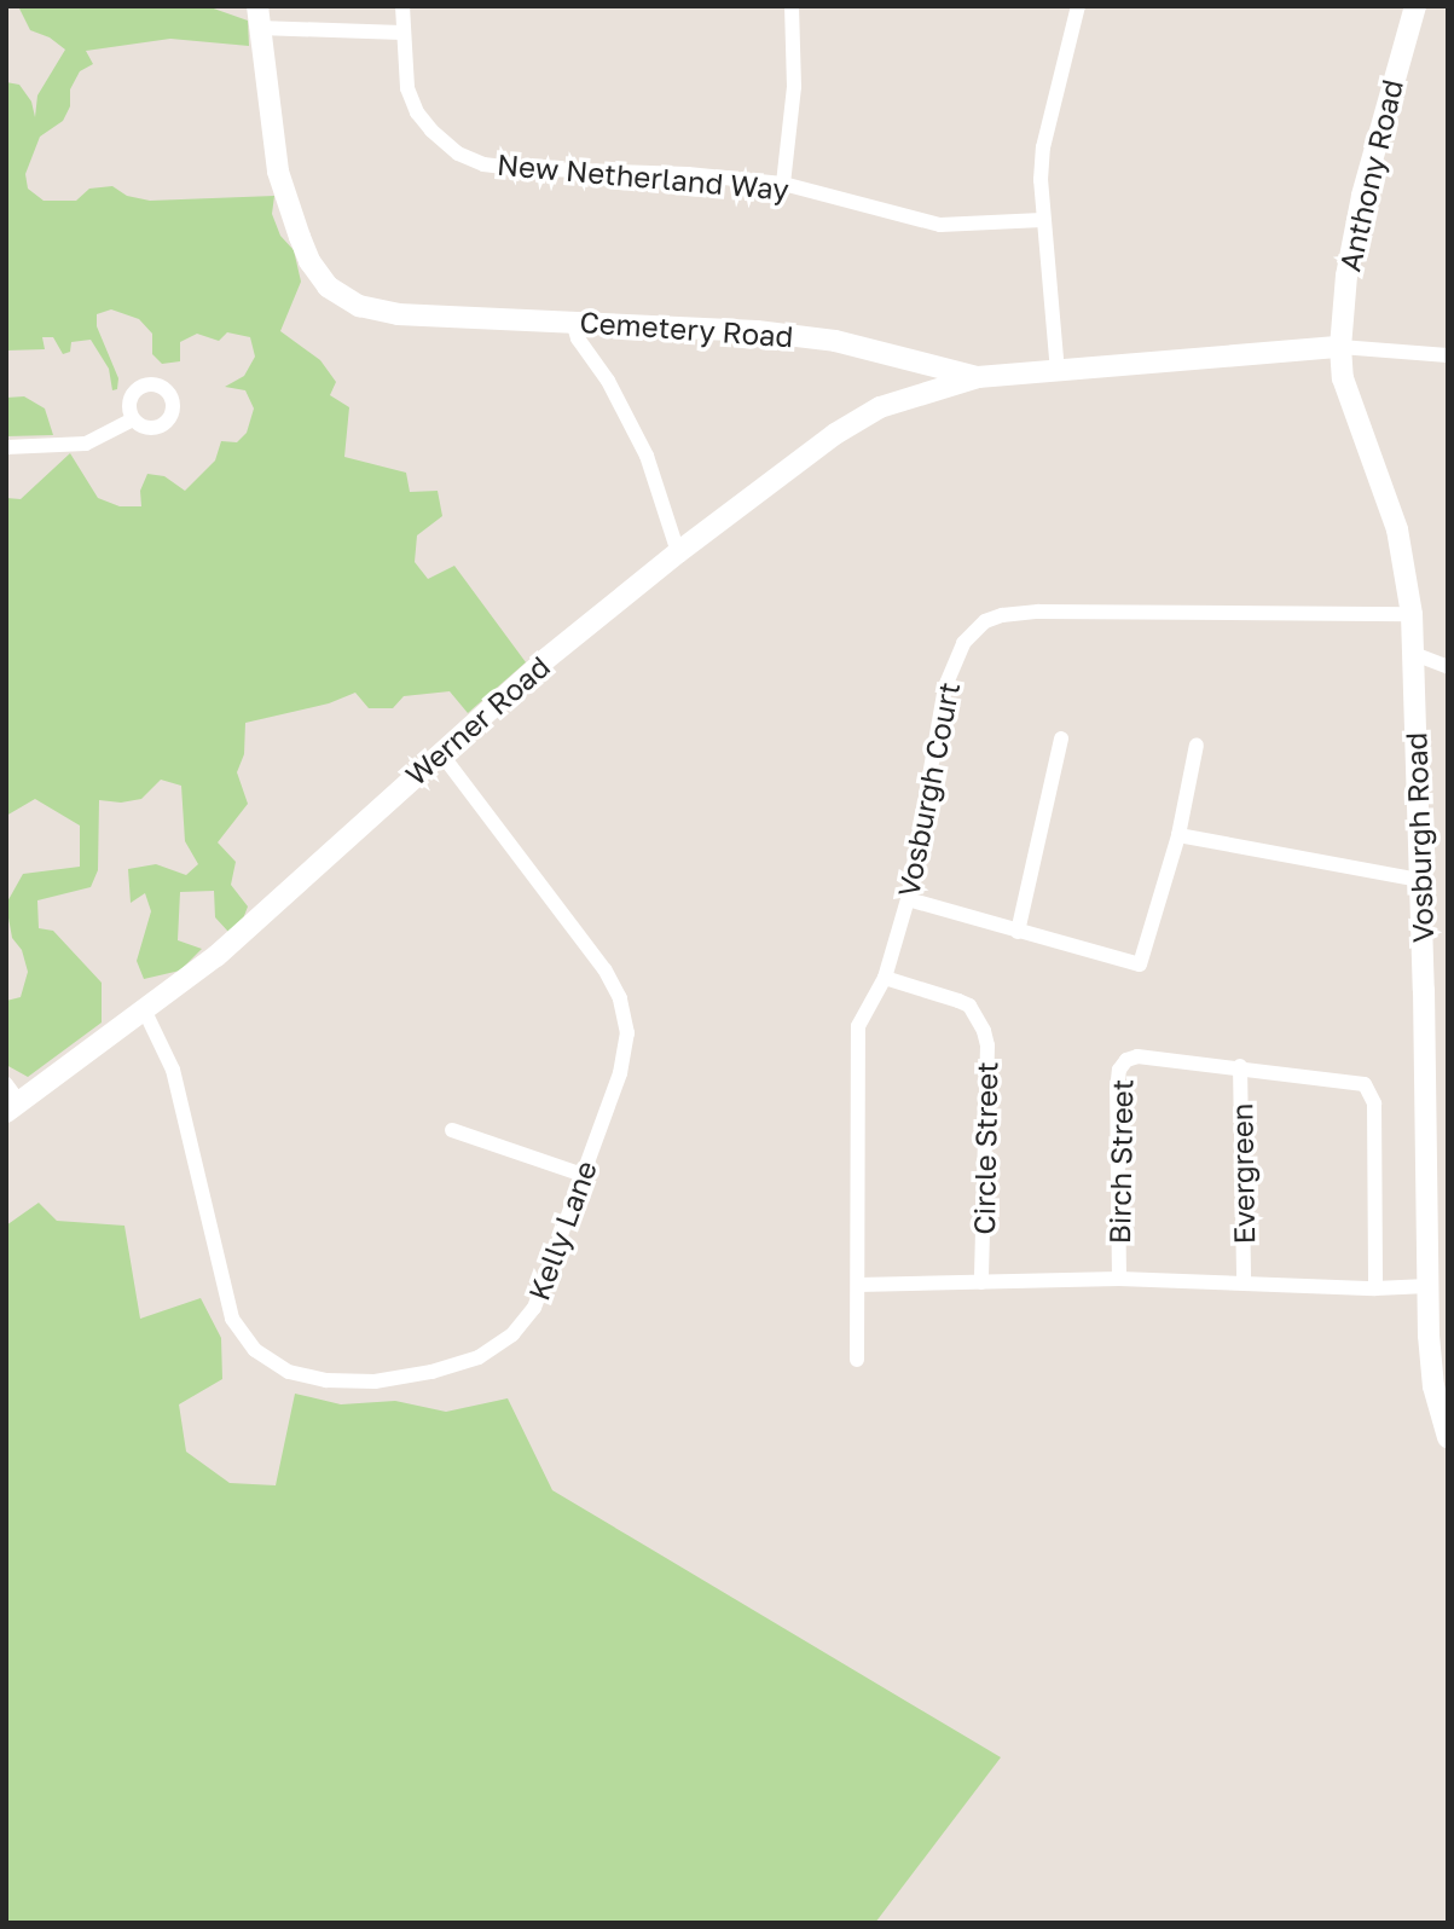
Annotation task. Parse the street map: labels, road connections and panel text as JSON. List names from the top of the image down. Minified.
{"streets":{"street":["Anthony Road","New Netherland Way","Cemetery Road","Werner Road","Vosburgh Court","Vosburgh Road","Circle Street","Birch Street","Evergreen","Kelly Lane"]},"crossings":[["Anthony Road","Cemetery Road"],["Anthony Road","Vosburgh Road"],["Cemetery Road","Werner Road"],["Cemetery Road","Vosburgh Road"],["Werner Road","Kelly Lane"],["Vosburgh Court","Vosburgh Road"],["Vosburgh Court","Circle Street"],["Birch Street","Evergreen"]]}
